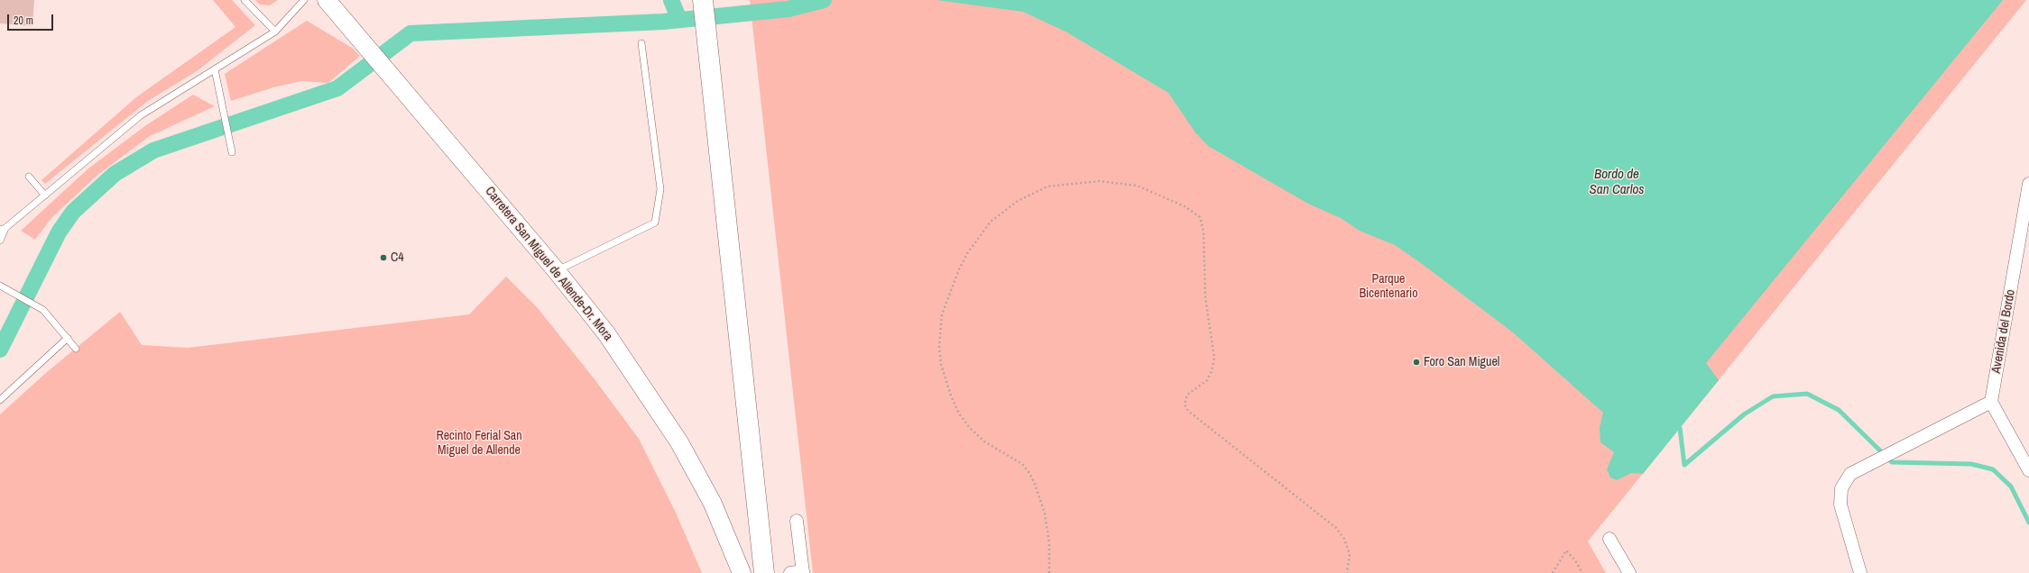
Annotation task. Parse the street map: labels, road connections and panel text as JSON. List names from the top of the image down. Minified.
{"streets":{"main road":["Carretera San Miguel de Allende-Dr. Mora"],"street":["Avenida del Bordo"]},"water":["Bordo de San Carlos"],"parks":["Parque Bicentenario","Recinto Ferial San Miguel de Allende"],"places":["C4","Foro San Miguel"],"scale_bar":"20 m"}
